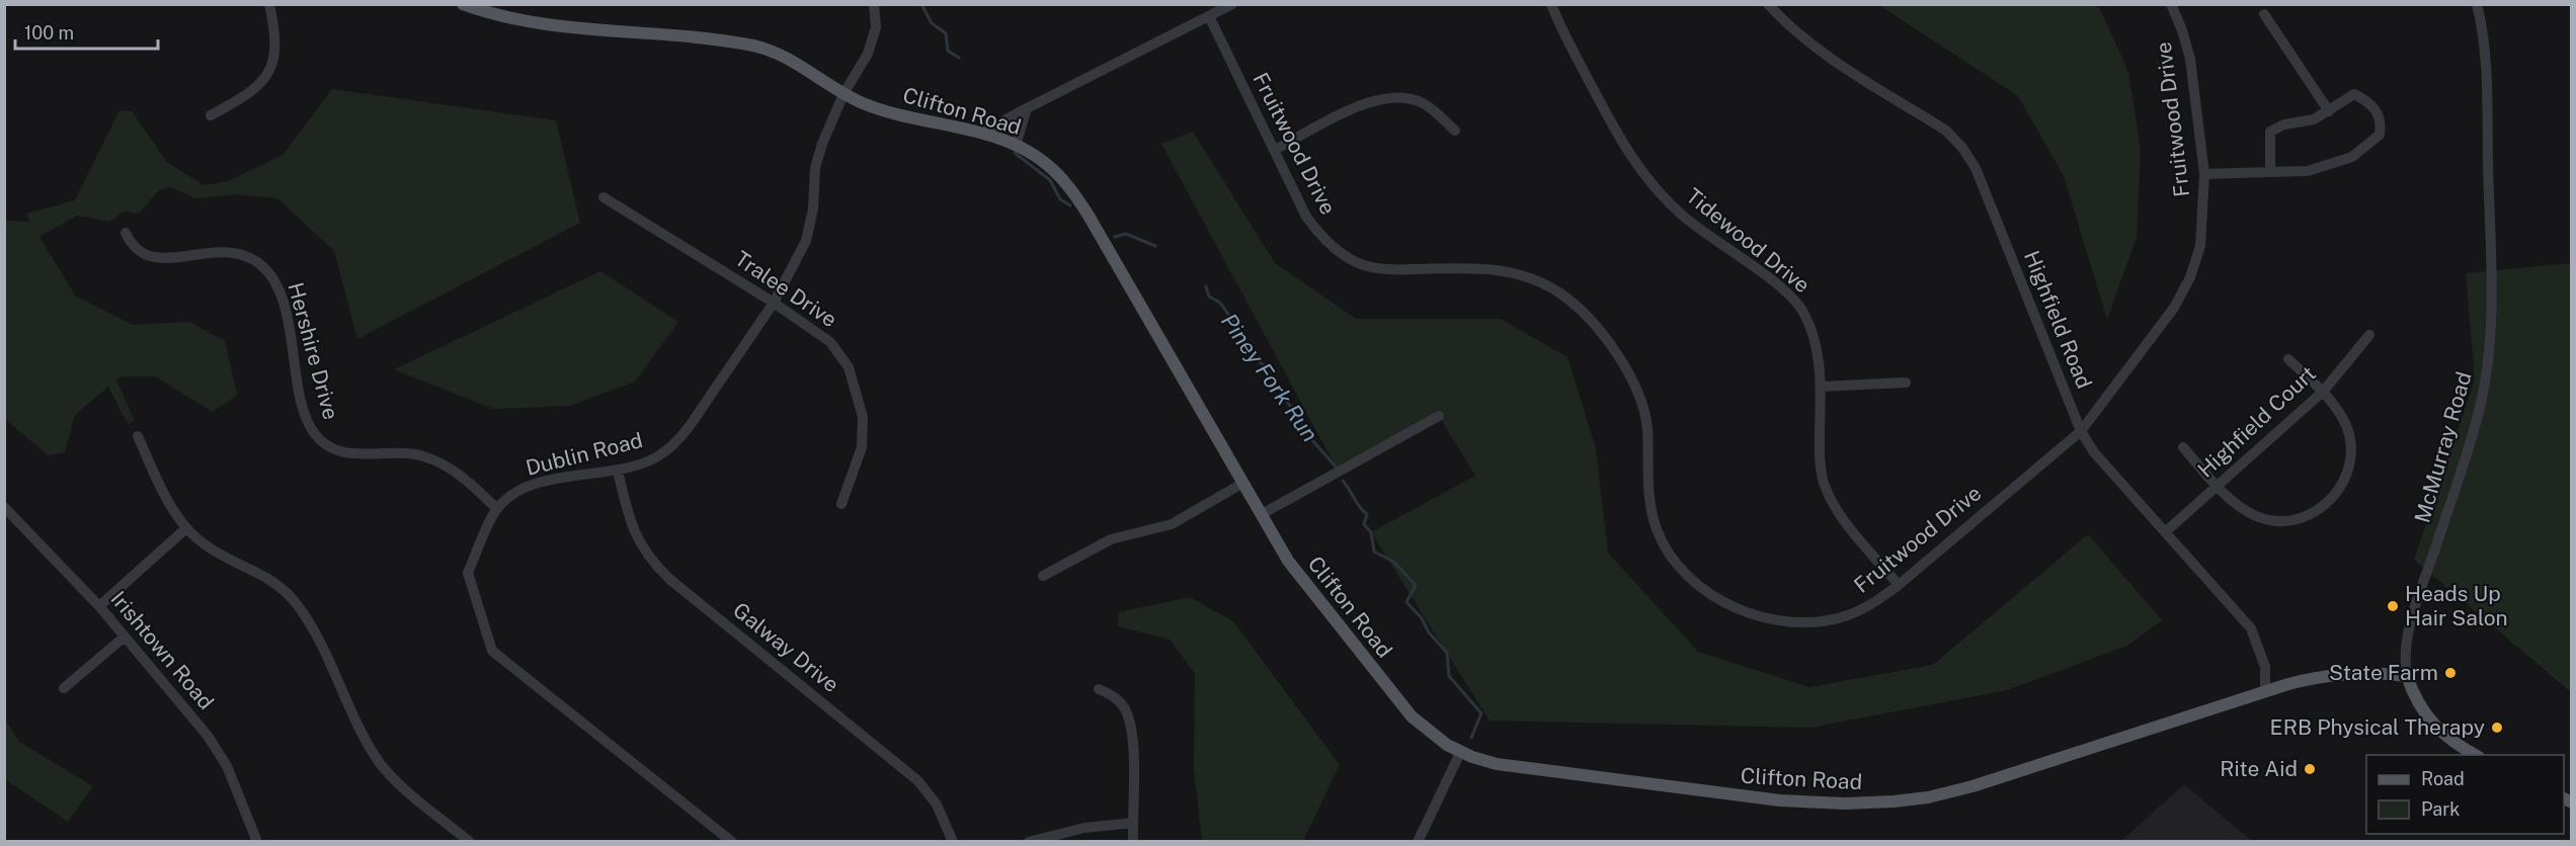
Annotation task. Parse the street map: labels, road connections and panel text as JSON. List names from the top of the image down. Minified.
{"streets":{"main road":["Clifton Road","McMurray Road"],"street":["Fruitwood Drive","Tidewood Drive","Tralee Drive","Highfield Road","Hershire Drive","Highfield Court","Dublin Road","Galway Drive","Irishtown Road"]},"crossings":[["Clifton Road","Highfield Road"],["Clifton Road","McMurray Road"],["Clifton Road","Dublin Road"],["Fruitwood Drive","Tidewood Drive"],["Fruitwood Drive","Highfield Road"],["Tralee Drive","Dublin Road"],["Highfield Road","Highfield Court"],["Hershire Drive","Dublin Road"],["Dublin Road","Galway Drive"]],"water":["Piney Fork Run"],"places":["Heads Up Hair Salon","State Farm","ERB Physical Therapy","Rite Aid"],"legend":["Road","Park"],"scale_bar":"100 m"}
